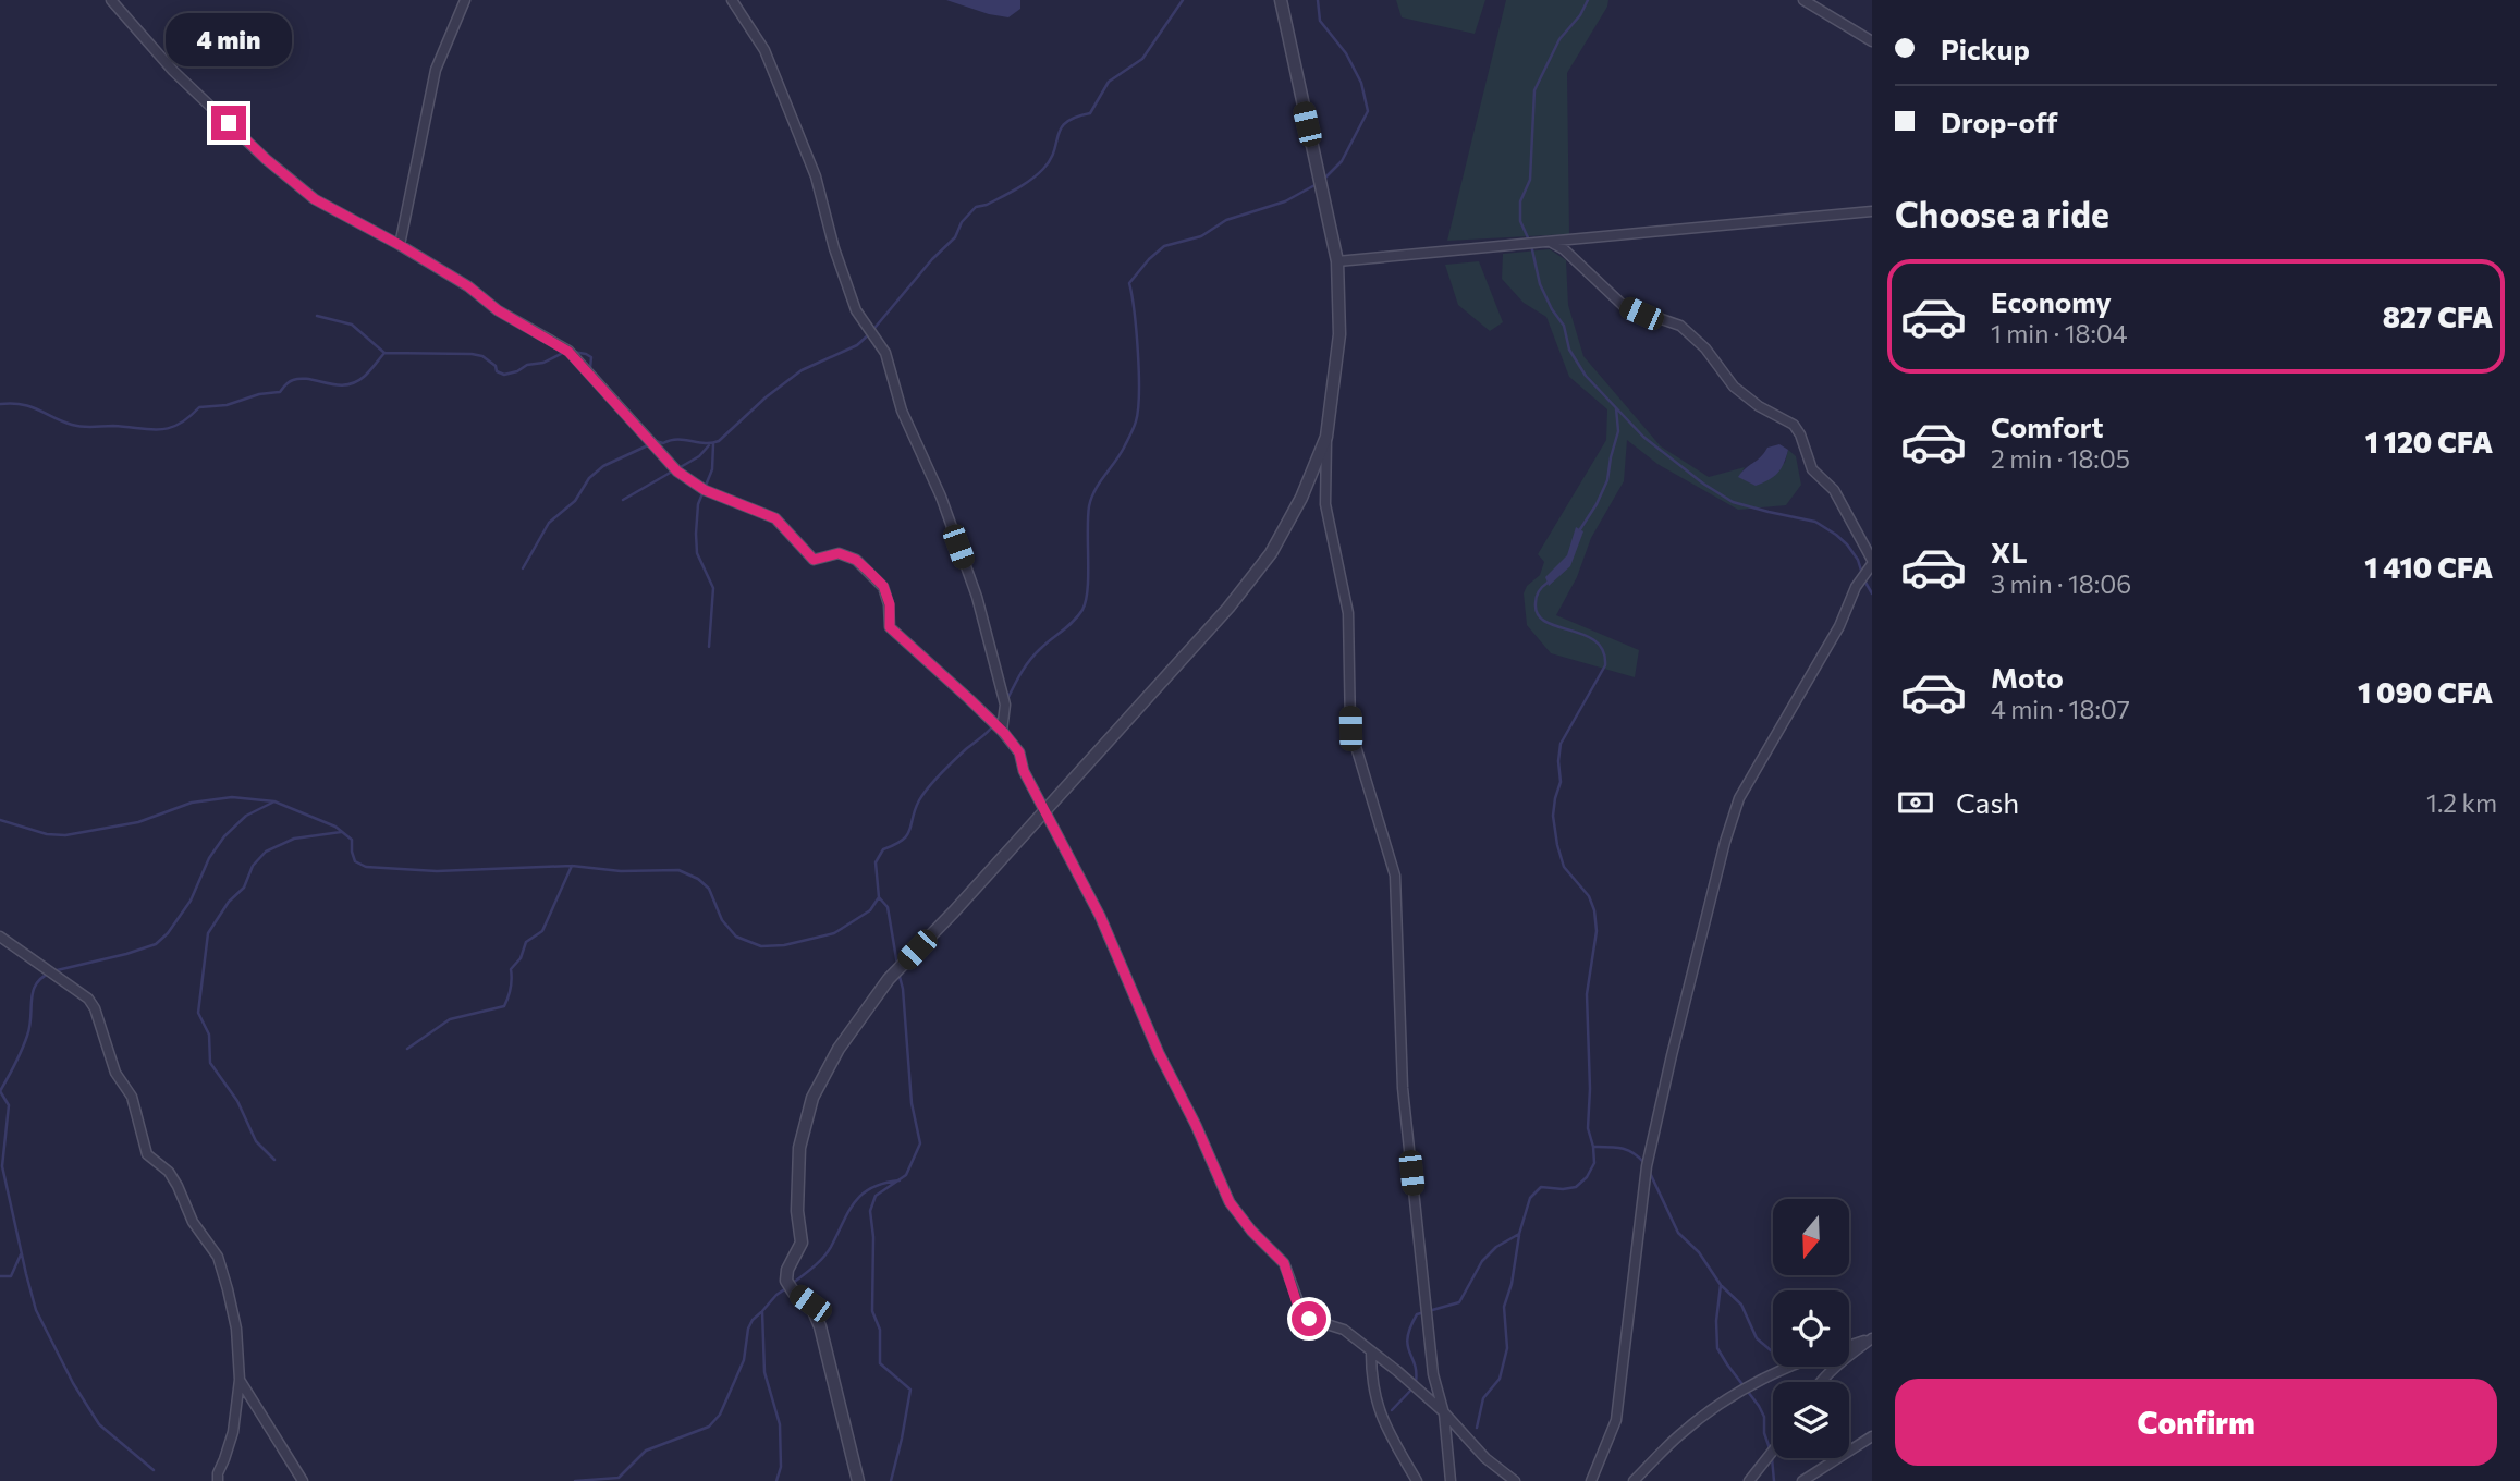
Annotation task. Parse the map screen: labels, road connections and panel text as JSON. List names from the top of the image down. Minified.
{"north":"bottom","page":{"banner":["Pickup","Drop-off"],"bubble":"4 min","heading":"Choose a ride","list":[{"name":"Economy","note":"1 min · 18:04","value":"827 CFA"},{"name":"Comfort","note":"2 min · 18:05","value":"1 120 CFA"},{"name":"XL","note":"3 min · 18:06","value":"1 410 CFA"},{"name":"Moto","note":"4 min · 18:07","value":"1 090 CFA"}],"pay":["Cash","1.2 km"],"buttons":"Confirm"}}
